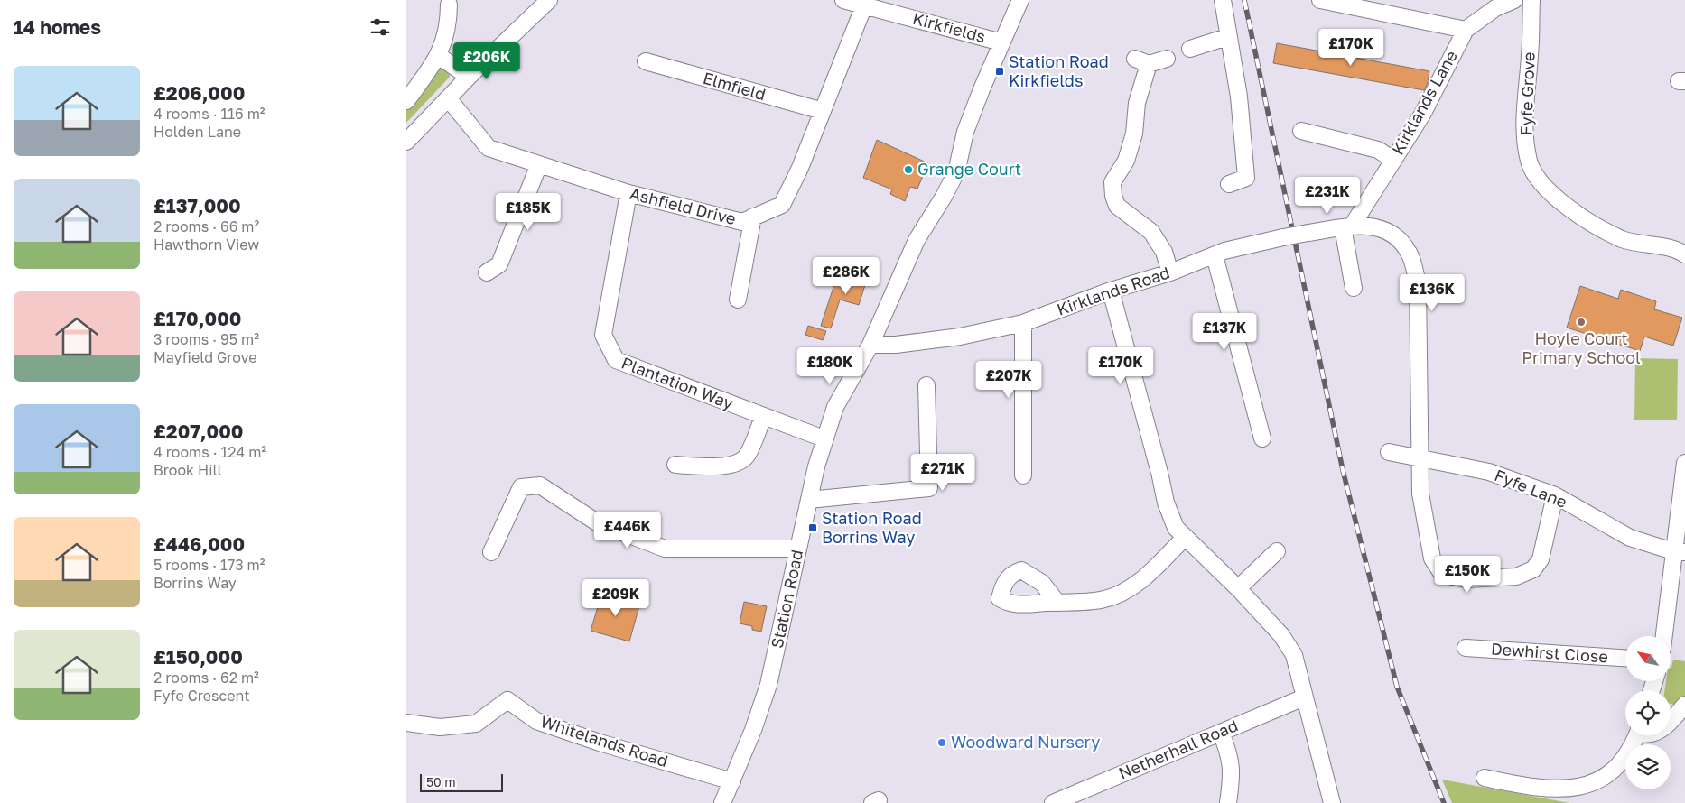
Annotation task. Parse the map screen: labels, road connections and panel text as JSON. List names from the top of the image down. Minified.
{"streets":{"street":["Kirkfields","Elmfield","Fyfe Grove","Kirklands Lane","Ashfield Drive","Kirklands Road","Plantation Way","Fyfe Lane","Station Road","Dewhirst Close","Whitelands Road","Netherhall Road"]},"crossings":[["Kirkfields","Ashfield Drive"],["Kirkfields","Station Road"],["Elmfield","Ashfield Drive"],["Kirklands Lane","Kirklands Road"],["Ashfield Drive","Plantation Way"],["Kirklands Road","Fyfe Lane"],["Kirklands Road","Station Road"],["Plantation Way","Station Road"],["Station Road","Whitelands Road"]],"places":{"transit":["Station Road Kirkfields","Station Road Borrins Way"],"other":["Grange Court","Hoyle Court Primary School","Woodward Nursery"]},"scale_bar":"50 m","north":"top left","page":{"heading":"14 homes","price":["£170K","£206K","£231K","£185K","£286K","£136K","£137K","£180K","£170K","£207K","£271K","£446K","£150K","£209K"],"list":[{"name":"£206,000","note":"4 rooms · 116 m² · Holden Lane"},{"name":"£137,000","note":"2 rooms · 66 m² · Hawthorn View"},{"name":"£170,000","note":"3 rooms · 95 m² · Mayfield Grove"},{"name":"£207,000","note":"4 rooms · 124 m² · Brook Hill"},{"name":"£446,000","note":"5 rooms · 173 m² · Borrins Way"},{"name":"£150,000","note":"2 rooms · 62 m² · Fyfe Crescent"}],"scale":"50 m"}}
